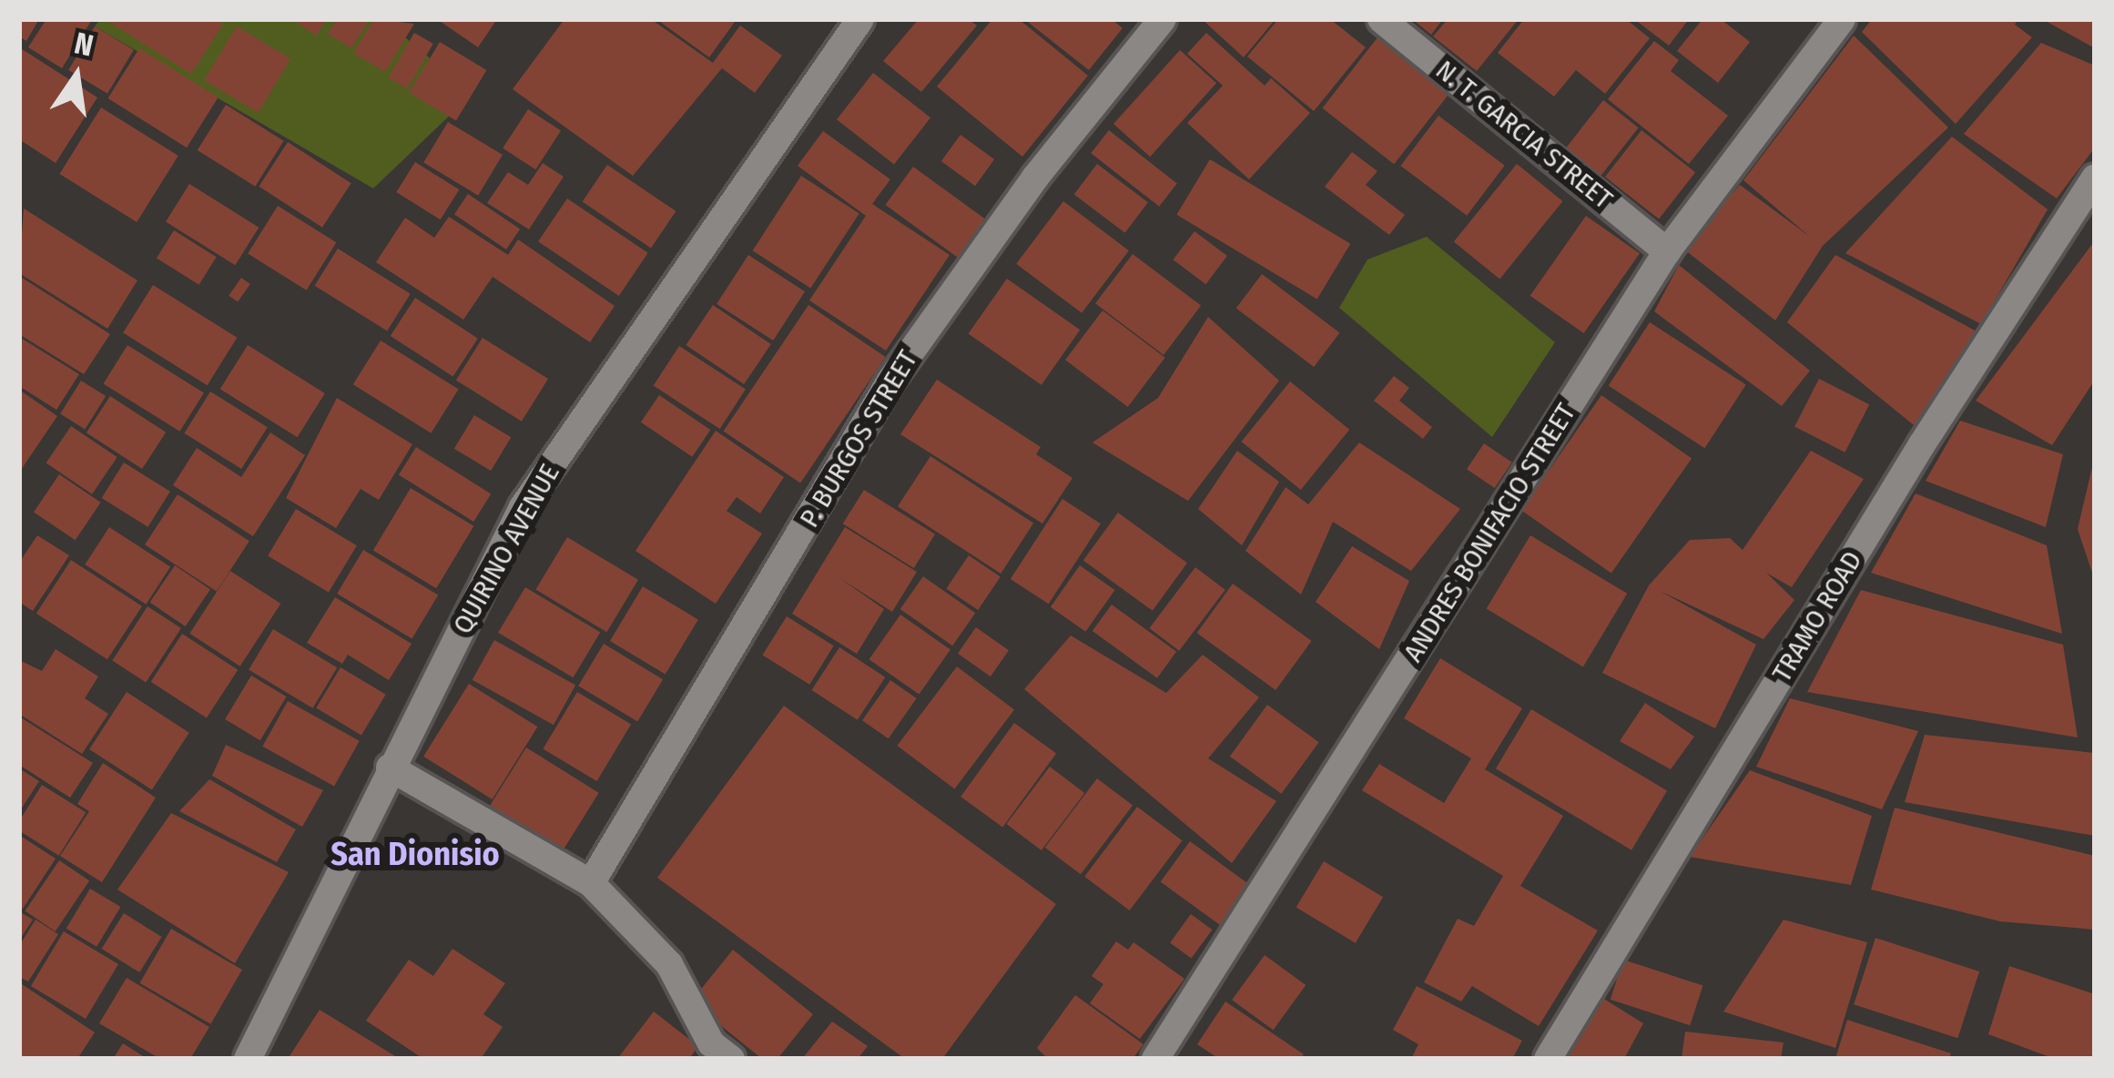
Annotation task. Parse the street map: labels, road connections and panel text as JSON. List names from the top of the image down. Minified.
{"streets":{"street":["N. T. GARCIA STREET","P. BURGOS STREET","ANDRES BONIFACIO STREET","QUIRINO AVENUE","TRAMO ROAD"]},"crossings":[["N. T. GARCIA STREET","ANDRES BONIFACIO STREET"]],"districts":["San Dionisio"],"north":"top"}
